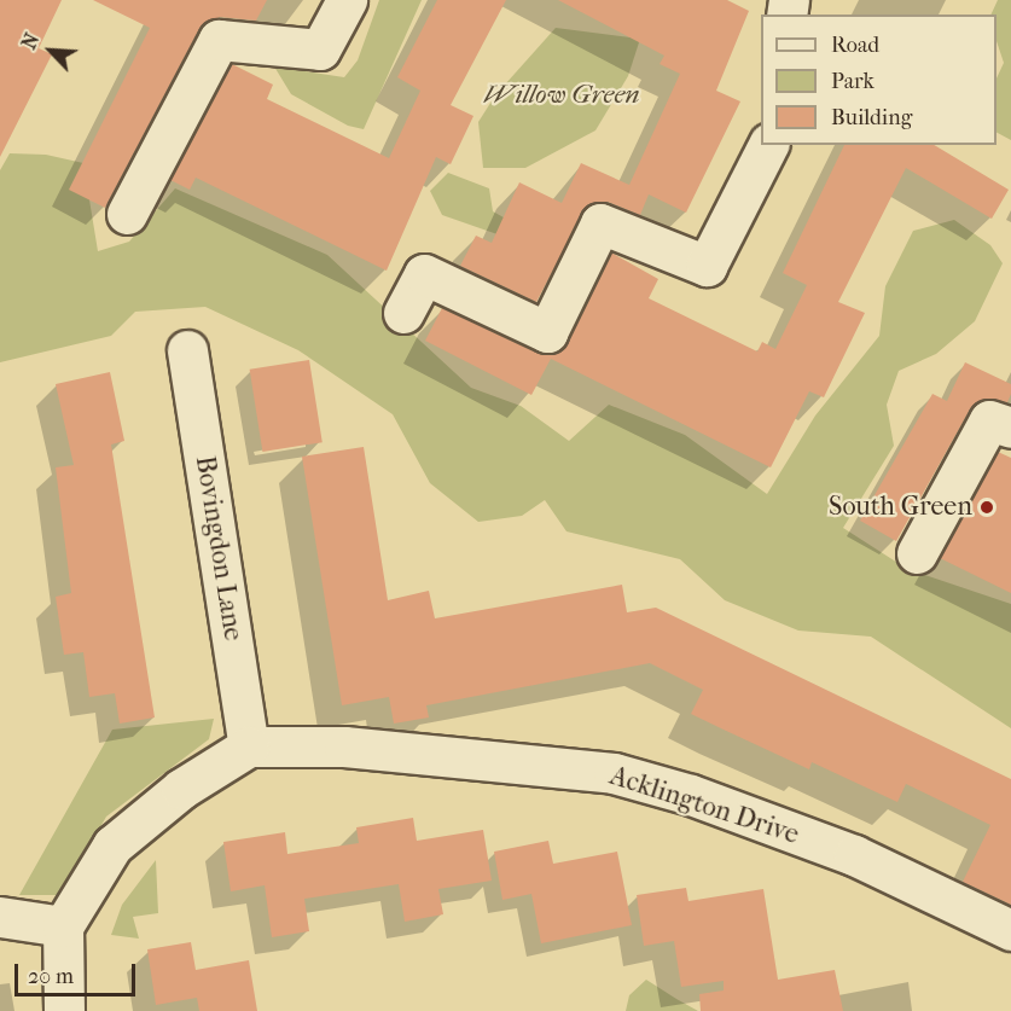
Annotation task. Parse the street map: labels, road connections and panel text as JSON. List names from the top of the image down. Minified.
{"streets":{"street":["Bovingdon Lane","Acklington Drive"]},"crossings":[["Bovingdon Lane","Acklington Drive"]],"parks":["Willow Green"],"places":["South Green"],"legend":["Road","Park","Building"],"scale_bar":"20 m","north":"top left"}
